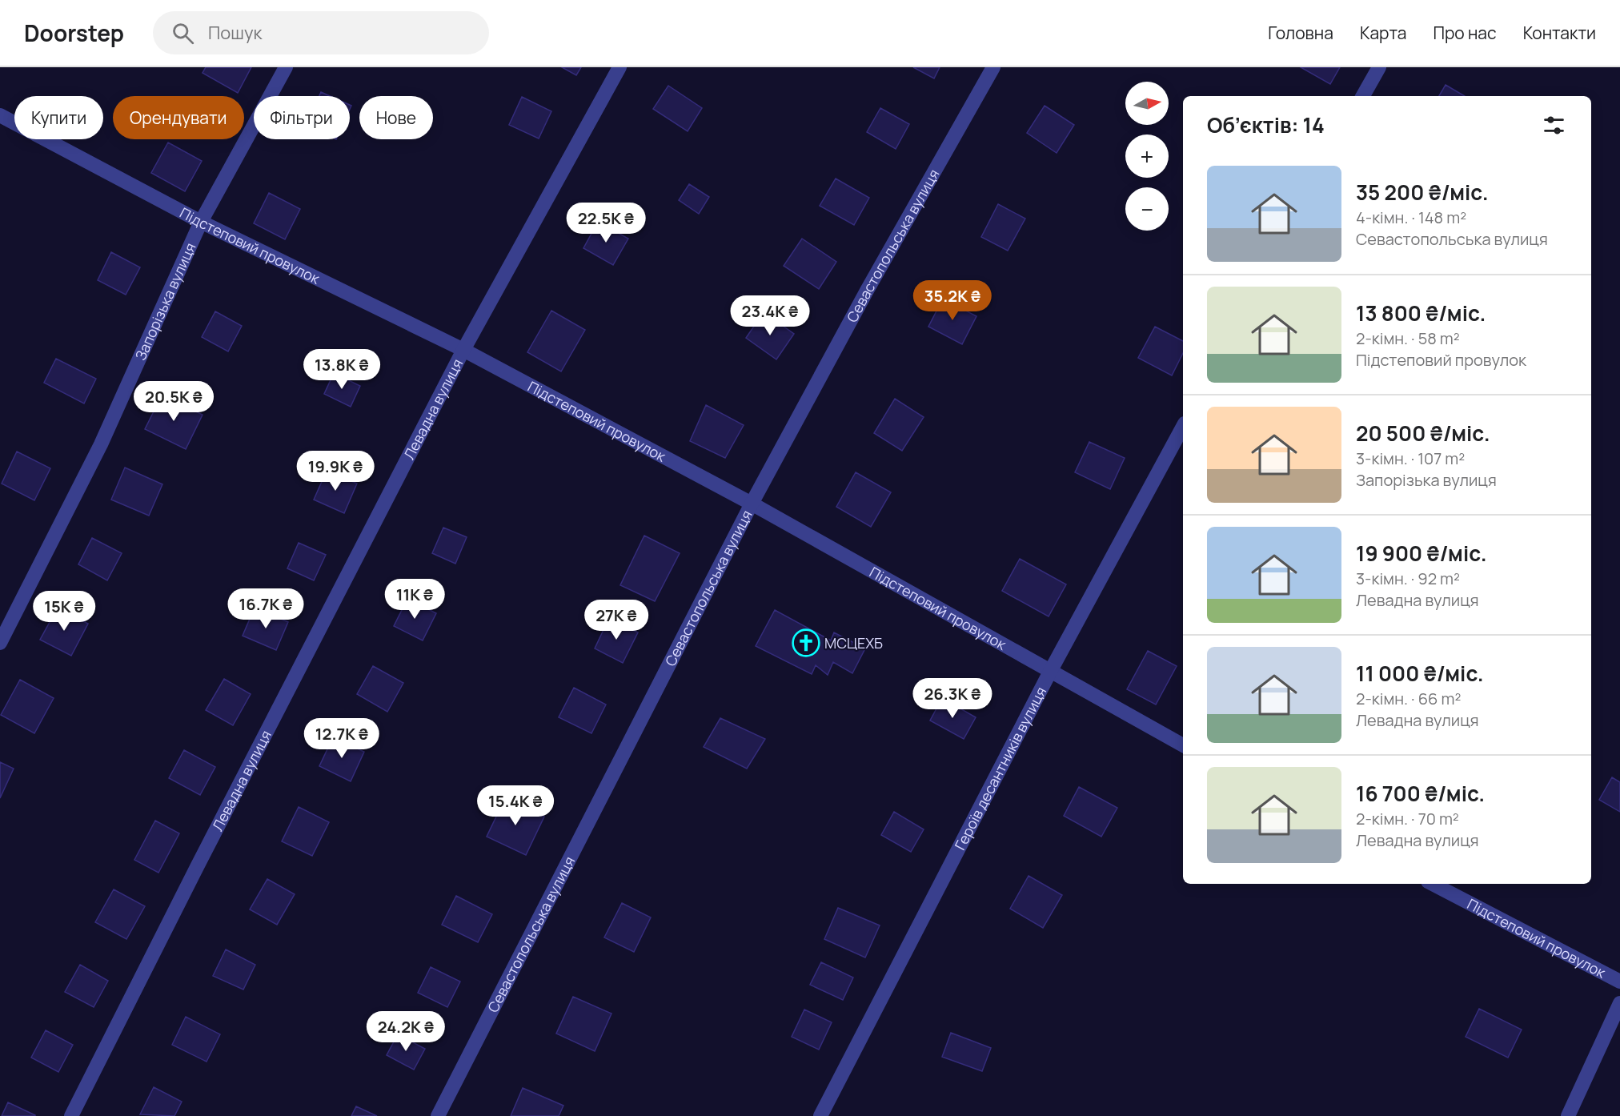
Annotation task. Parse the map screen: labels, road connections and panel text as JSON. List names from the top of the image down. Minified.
{"streets":{"street":["Підстеповий провулок","Севастопольська вулиця","Запорізька вулиця","Левадна вулиця","Героїв десантників вулиця"]},"crossings":[["Підстеповий провулок","Севастопольська вулиця"],["Підстеповий провулок","Запорізька вулиця"],["Підстеповий провулок","Левадна вулиця"],["Підстеповий провулок","Героїв десантників вулиця"]],"places":{"church":["МСЦЕХБ"]},"north":"right","page":{"header":"Doorstep","search":"Пошук","nav":["Головна","Карта","Про нас","Контакти"],"map_buttons":["+","−"],"chip":["Купити","Орендувати","Фільтри","Нове"],"heading":"Об’єктів: 14","list":[{"name":"35 200 ₴/міс.","note":"4-кімн. · 148 m² · Севастопольська вулиця"},{"name":"13 800 ₴/міс.","note":"2-кімн. · 58 m² · Підстеповий провулок"},{"name":"20 500 ₴/міс.","note":"3-кімн. · 107 m² · Запорізька вулиця"},{"name":"19 900 ₴/міс.","note":"3-кімн. · 92 m² · Левадна вулиця"},{"name":"11 000 ₴/міс.","note":"2-кімн. · 66 m² · Левадна вулиця"},{"name":"16 700 ₴/міс.","note":"2-кімн. · 70 m² · Левадна вулиця"}],"price":["22.5K ₴","35.2K ₴","23.4K ₴","13.8K ₴","20.5K ₴","19.9K ₴","11K ₴","16.7K ₴","15K ₴","27K ₴","26.3K ₴","12.7K ₴","15.4K ₴","24.2K ₴"]}}
